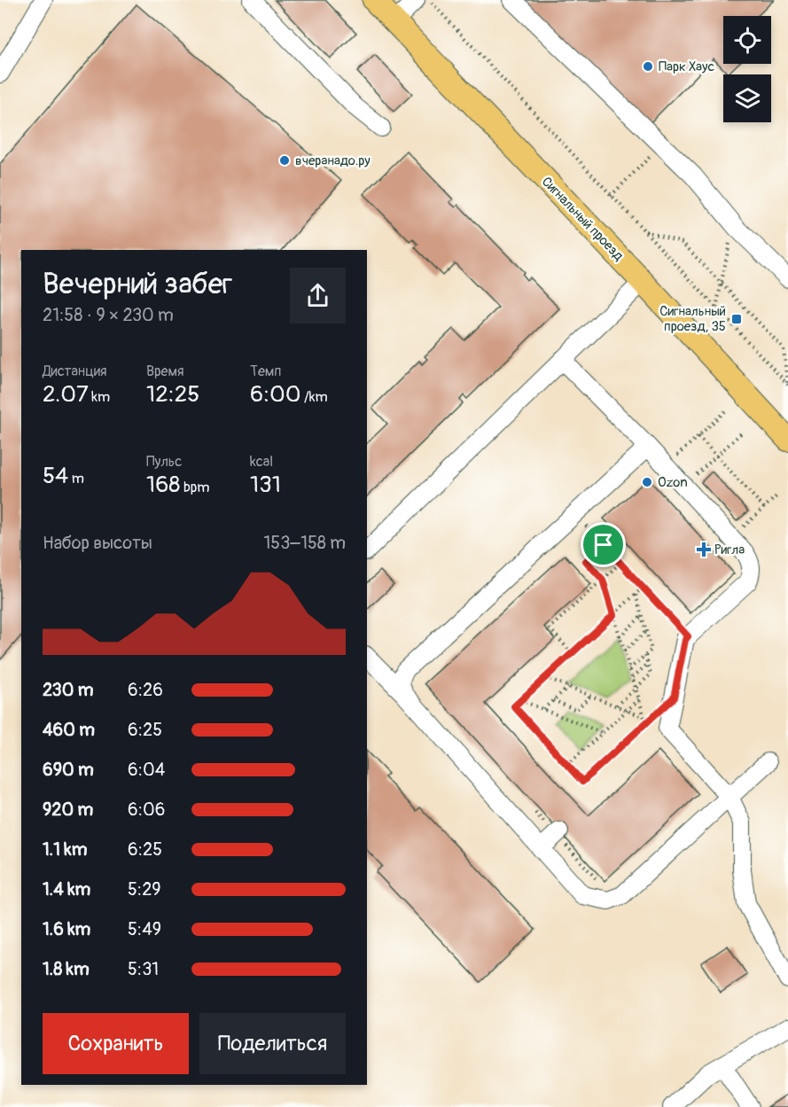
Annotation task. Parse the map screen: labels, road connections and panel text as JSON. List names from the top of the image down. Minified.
{"streets":{"main road":["Сигнальный проезд"]},"places":{"other":["Парк Хаус","вчеранадо.ру","Ozon"],"transit":["Сигнальный проезд, 35"],"health":["Ригла"]},"page":{"heading":["Вечерний забег","21:58 · 9 × 230 m"],"stats":[["Дистанция","2.07 km"],["Время","12:25"],["Темп","6:00 /km"],["54 m"],["Пульс","168 bpm"],["kcal","131"]],"chart":["Набор высоты","153–158 m"],"list":[{"name":"230 m","note":"6:26"},{"name":"460 m","note":"6:25"},{"name":"690 m","note":"6:04"},{"name":"920 m","note":"6:06"},{"name":"1.1 km","note":"6:25"},{"name":"1.4 km","note":"5:29"},{"name":"1.6 km","note":"5:49"},{"name":"1.8 km","note":"5:31"}],"buttons":["Сохранить","Поделиться"]}}
